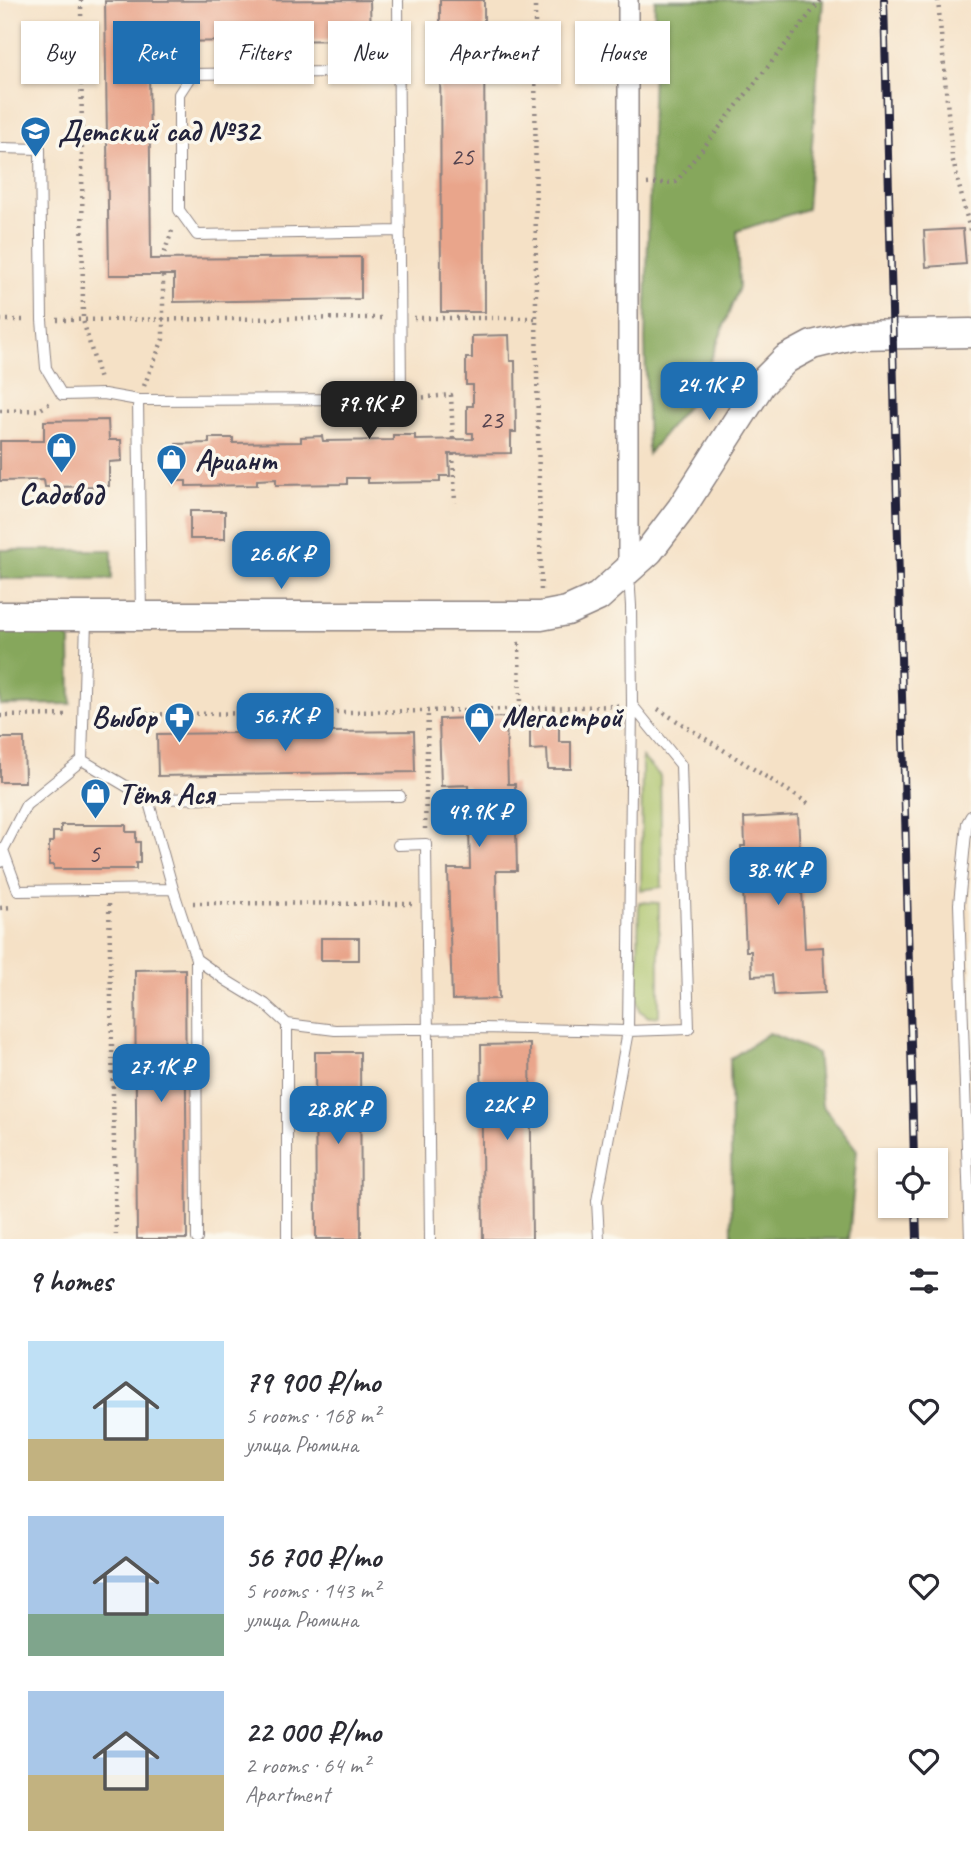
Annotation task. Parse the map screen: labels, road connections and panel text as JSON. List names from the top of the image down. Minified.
{"places":{"school or university":["Детский сад №32"],"shop":["Садовод","Ариант","Мегастрой","Тётя Ася"],"pharmacy":["Выбор"]},"house_numbers":["25","23","5"],"page":{"chip":["Buy","Rent","Filters","New","Apartment","House"],"price":["24.1K ₽","79.9K ₽","26.6K ₽","56.7K ₽","49.9K ₽","38.4K ₽","27.1K ₽","22K ₽","28.8K ₽"],"heading":"9 homes","list":[{"name":"79 900 ₽/mo","note":"5 rooms · 168 m² · улица Рюмина"},{"name":"56 700 ₽/mo","note":"5 rooms · 143 m² · улица Рюмина"},{"name":"22 000 ₽/mo","note":"2 rooms · 64 m² · Apartment"}]}}
